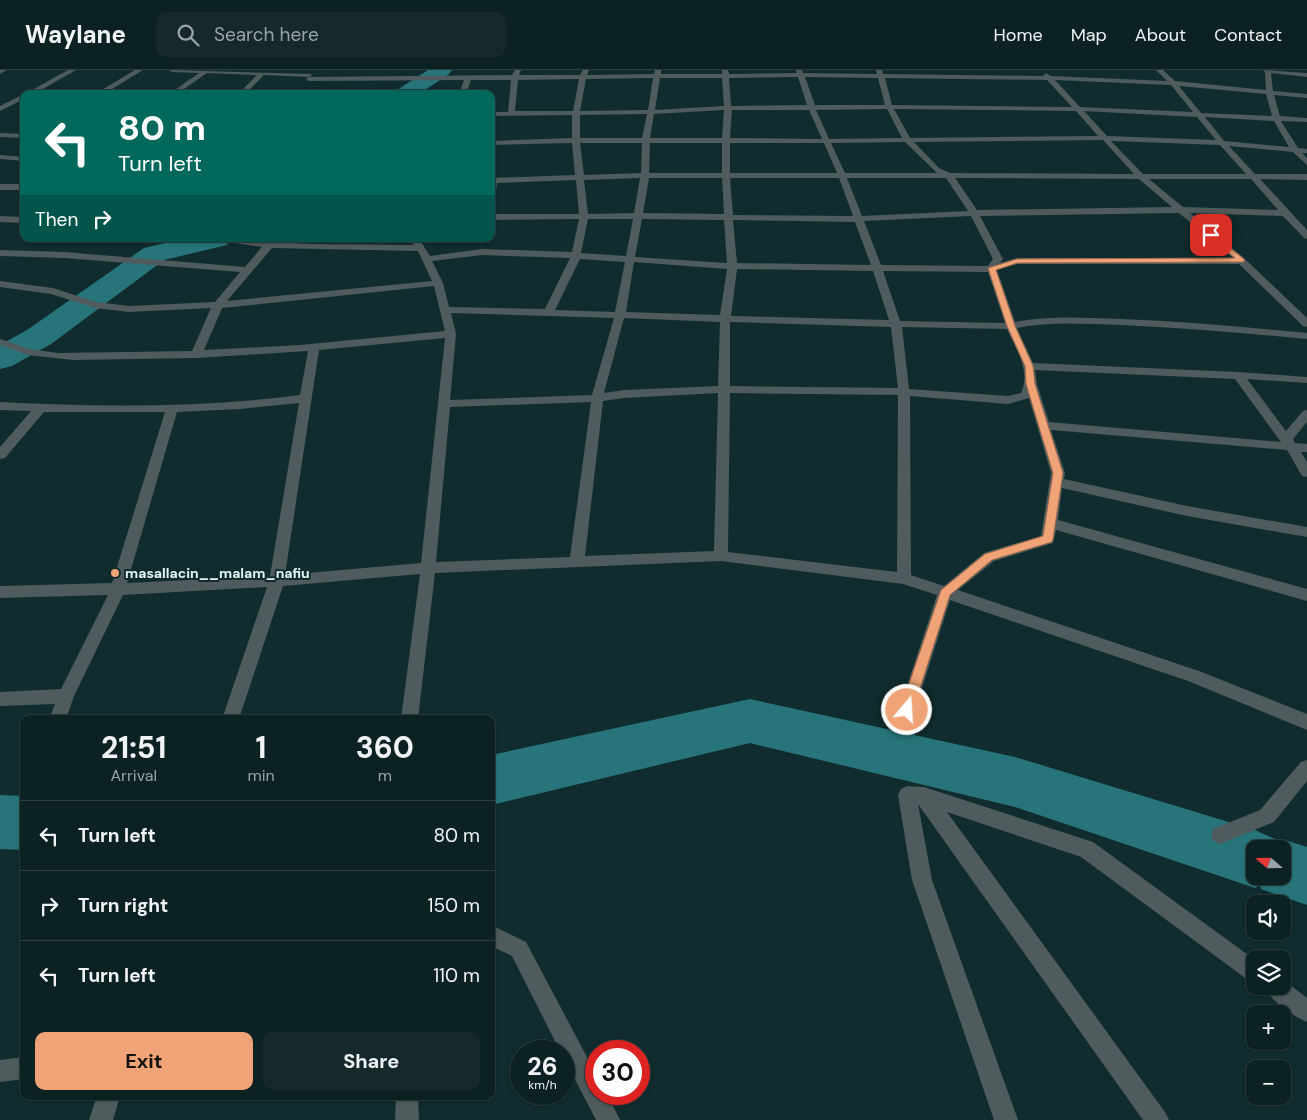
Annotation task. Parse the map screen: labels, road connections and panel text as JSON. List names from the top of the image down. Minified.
{"places":["masallacin__malam_nafiu"],"north":"left","page":{"header":"Waylane","search":"Search here","nav":["Home","Map","About","Contact"],"turn":["80 m","Turn left"],"then":"Then","eta":["21:51","Arrival","1","min","360","m"],"list":[{"name":"Turn left","value":"80 m"},{"name":"Turn right","value":"150 m"},{"name":"Turn left","value":"110 m"}],"map_buttons":["+","−"],"buttons":["Exit","Share"],"speed":"26 km/h","limit":"30"}}
